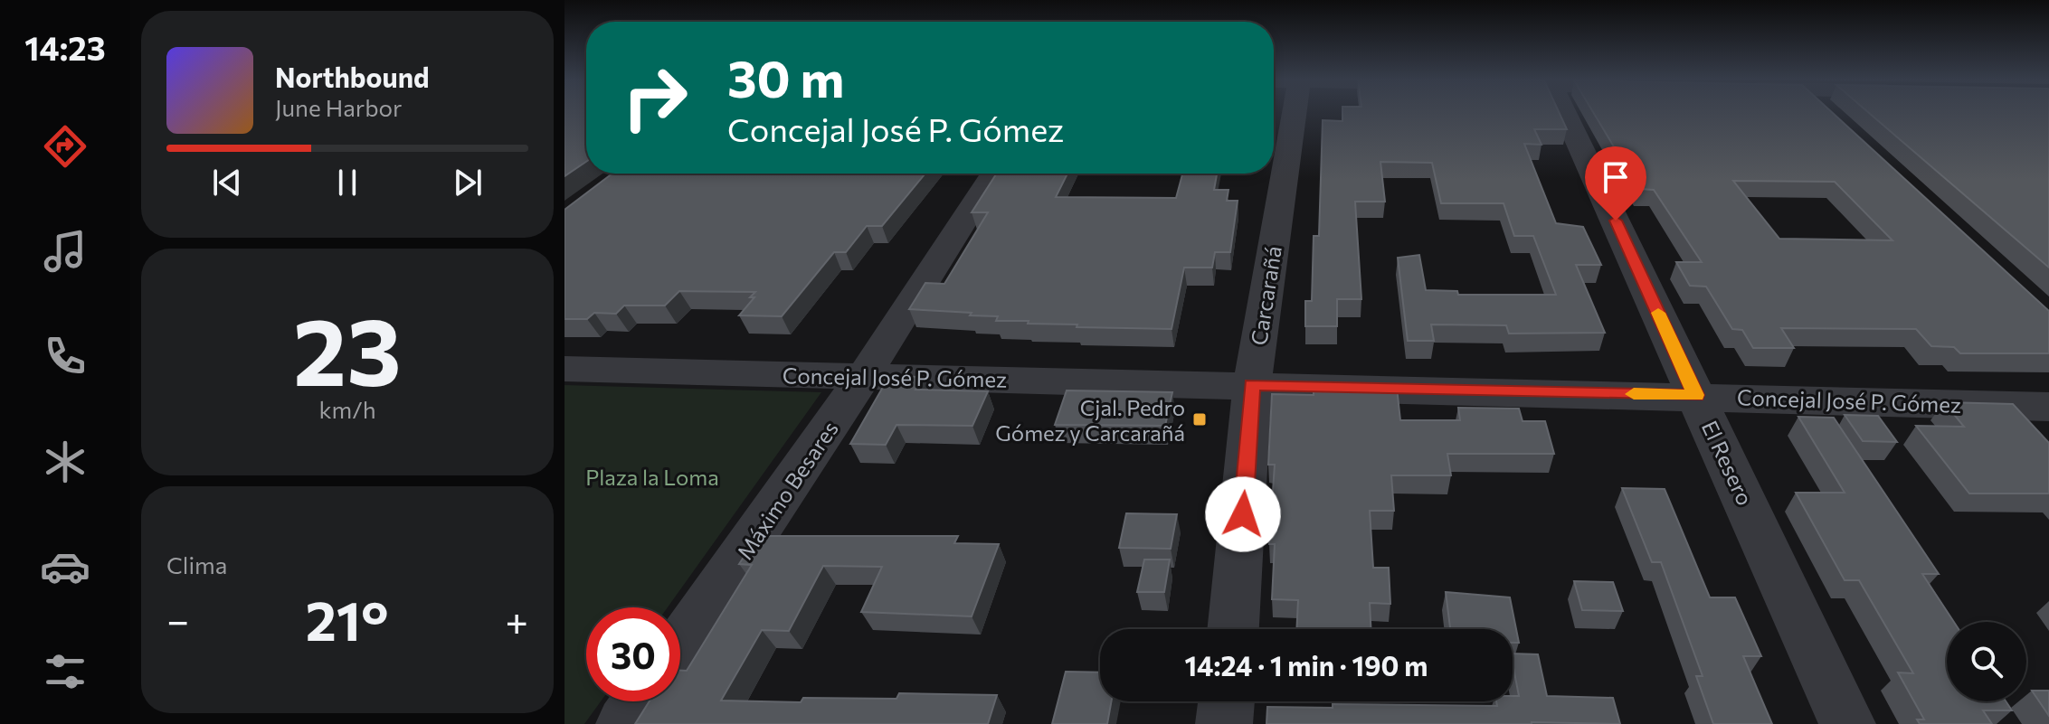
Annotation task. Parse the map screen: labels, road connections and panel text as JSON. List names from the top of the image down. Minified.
{"streets":{"street":["Carcarañá","Concejal José P. Gómez","El Resero","Máximo Besares"]},"crossings":[["Carcarañá","Concejal José P. Gómez"],["Concejal José P. Gómez","El Resero"],["Concejal José P. Gómez","Máximo Besares"]],"parks":["Plaza la Loma"],"places":{"transit":["Cjal. Pedro Gómez y Carcarañá"]},"page":{"tabs":"14:23","turn":["30 m","Concejal José P. Gómez"],"song":["Northbound","June Harbor"],"tile":[["23","km/h"],"Clima"],"heat":["−","21°","+"],"limit":"30","trip":"14:24 · 1 min · 190 m"}}
